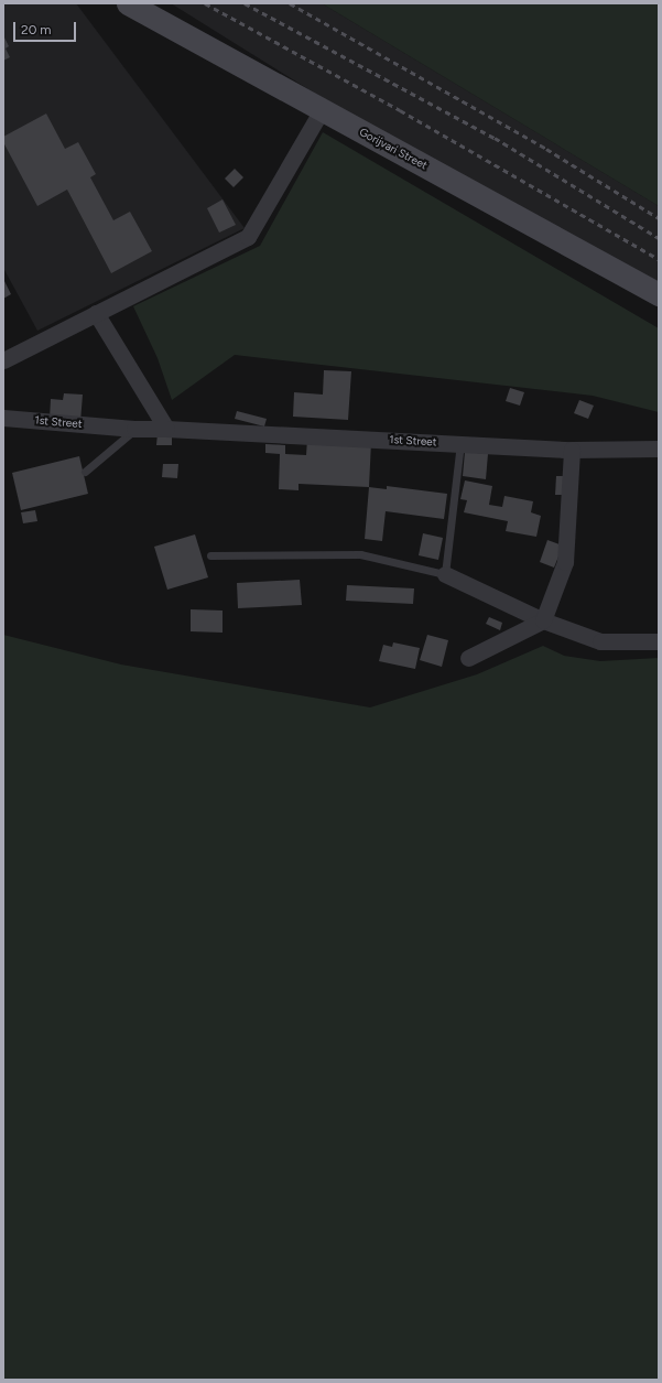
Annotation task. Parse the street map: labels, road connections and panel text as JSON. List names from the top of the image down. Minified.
{"streets":{"main road":["Gorijvari Street"],"street":["1st Street"]},"scale_bar":"20 m"}
